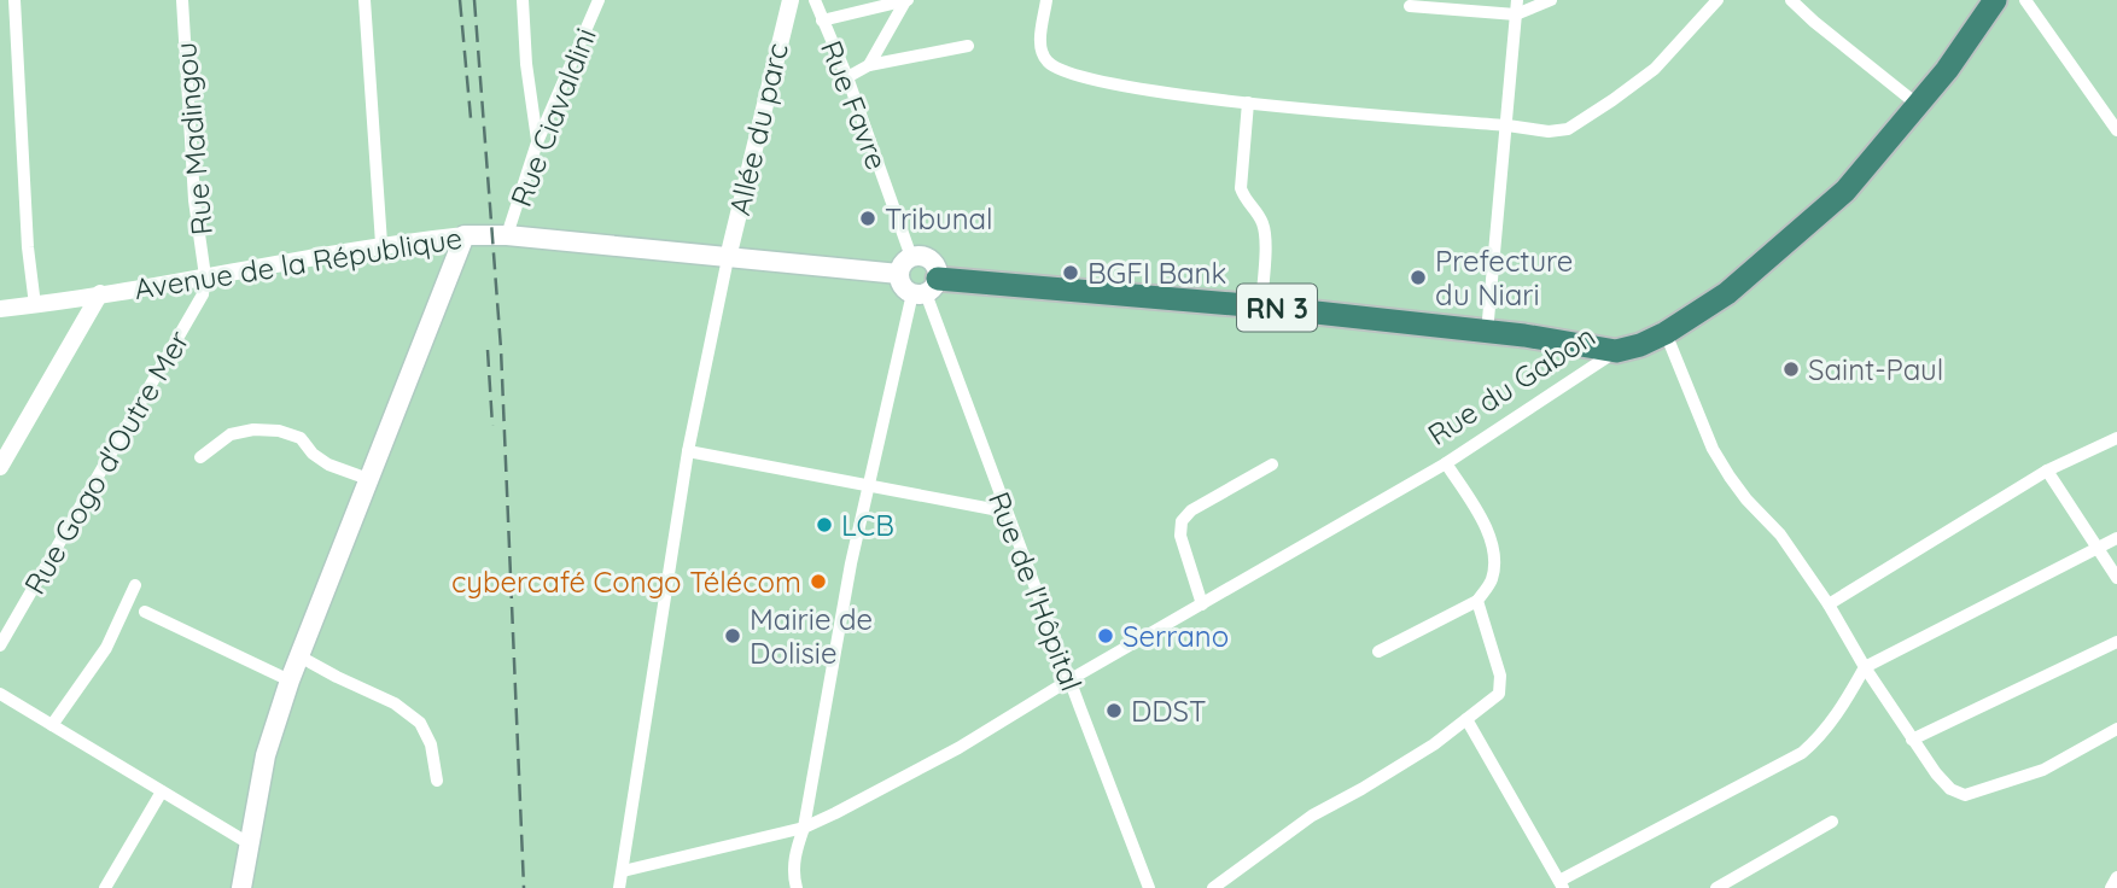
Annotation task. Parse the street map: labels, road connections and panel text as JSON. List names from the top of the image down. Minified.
{"streets":{"highway":["RN 3","Rue du Gabon"],"main road":["Avenue de la République"],"street":["Rue Favre","Rue Ciavaldini","Allée du parc","Rue Madingou","Rue Gogo d'Outre Mer","Rue de l'Hôpital"]},"crossings":[["Rue Favre","Avenue de la République"],["Rue Ciavaldini","Avenue de la République"],["Allée du parc","Avenue de la République"],["Rue Madingou","Avenue de la République"],["Rue Madingou","Rue Gogo d'Outre Mer"],["Avenue de la République","Rue Gogo d'Outre Mer"],["RN 3","Rue du Gabon"],["RN 3","Rue de l'Hôpital"],["Rue du Gabon","Rue de l'Hôpital"]],"places":["Tribunal","BGFI Bank","Prefecture du Niari","Saint-Paul","LCB","cybercafé Congo Télécom","Mairie de Dolisie","Serrano","DDST"]}
